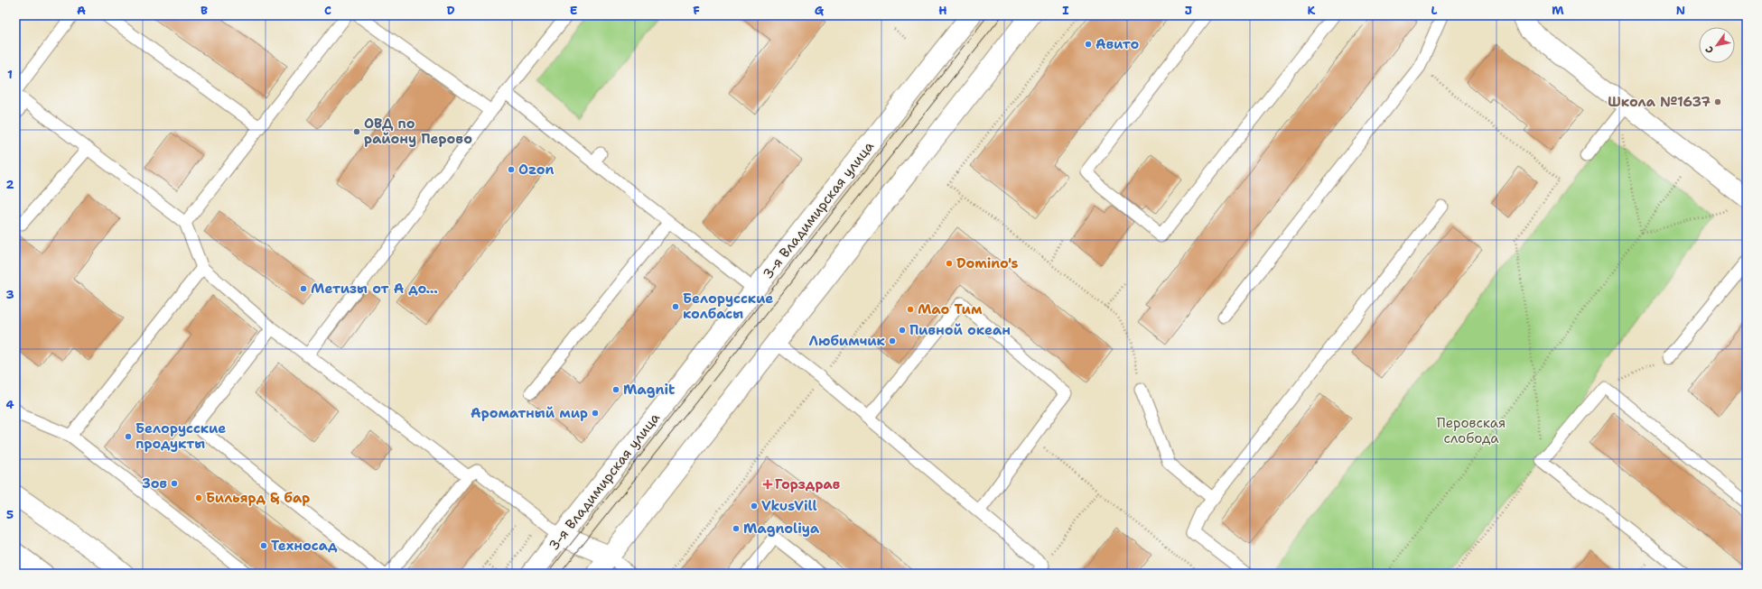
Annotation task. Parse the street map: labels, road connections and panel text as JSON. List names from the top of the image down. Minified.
{"streets":{"street":["3-я Владимирская улица"]},"parks":["Перовская слобода"],"places":{"other":["Авито","Школа №1637","ОВД по району Перово","Ozon","Domino's","Метизы от А до…","Белорусские колбасы","Мао Тим","Пивной океан","Любимчик","Magnit","Ароматный мир","Белорусские продукты","Зов","Бильярд & бар","VkusVill","Magnoliya","Техносад"],"health":["Горздрав"]},"north":"bottom left","grid":{"columns":["A","B","C","D","E","F","G","H","I","J","K","L","M","N"],"rows":["1","2","3","4","5"]}}
